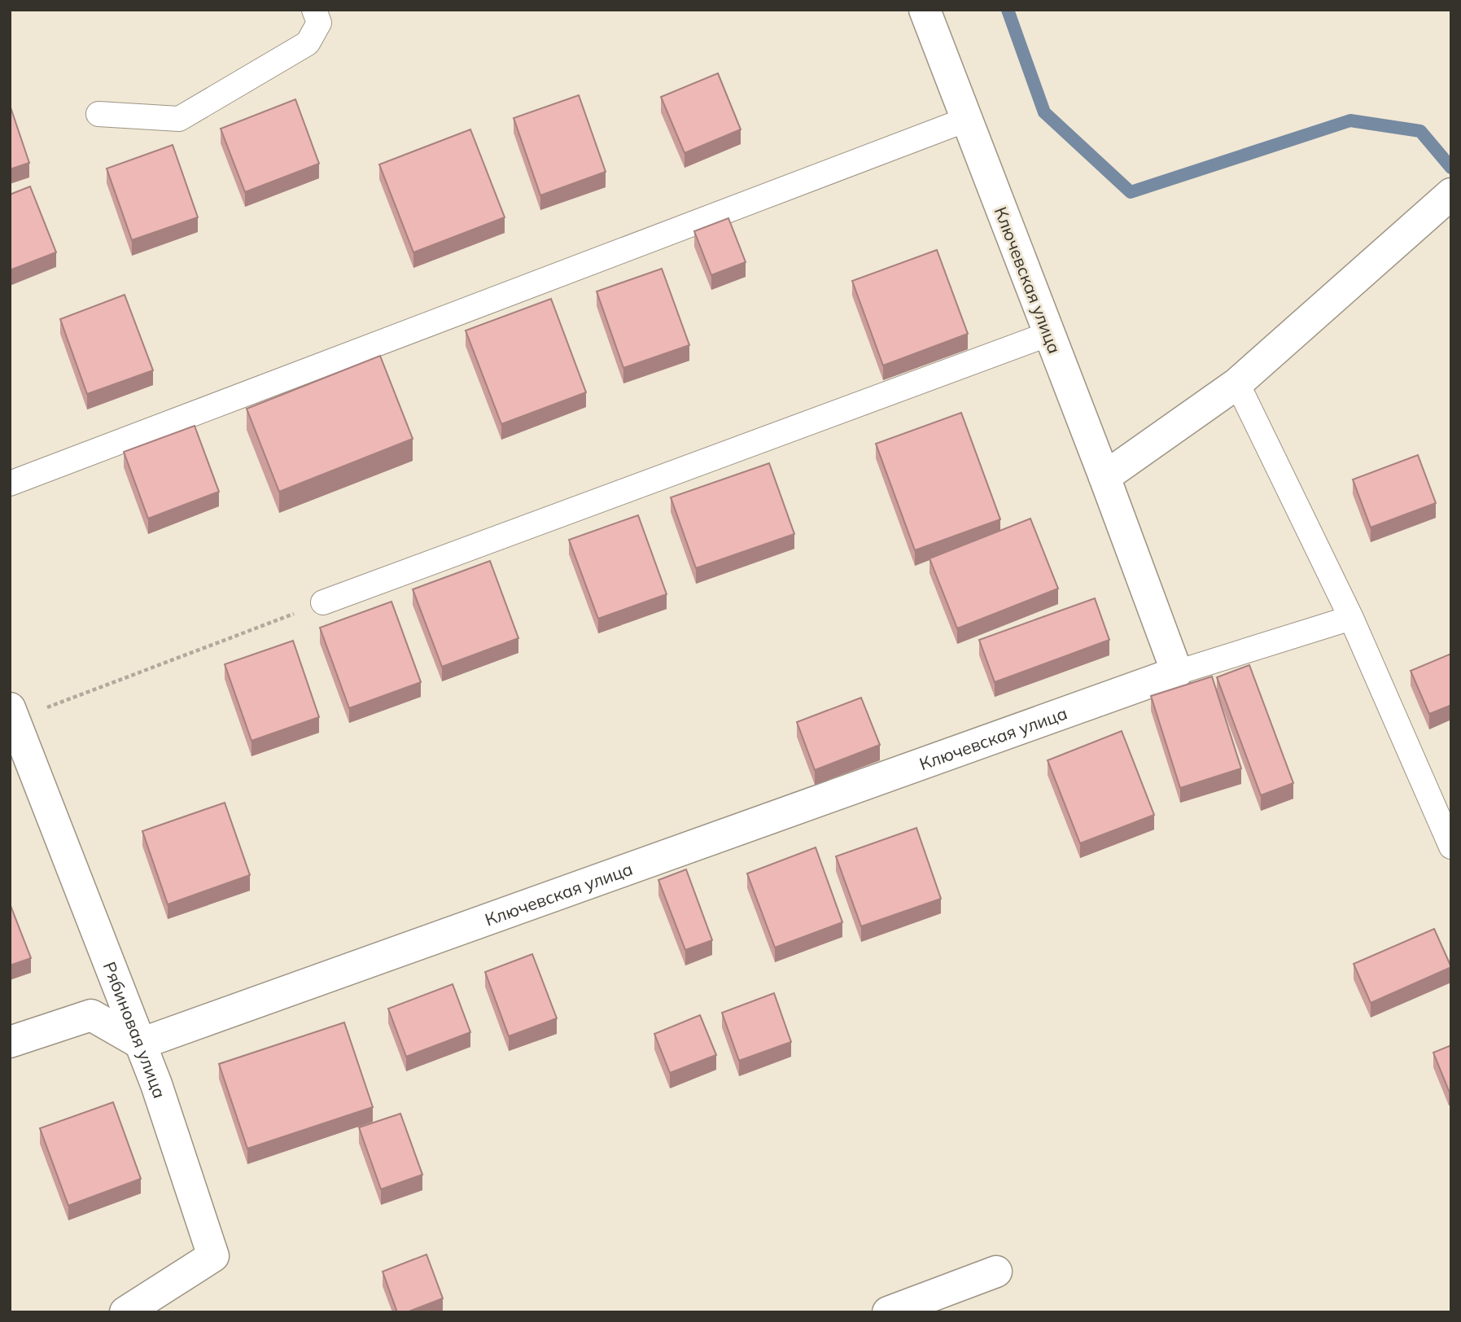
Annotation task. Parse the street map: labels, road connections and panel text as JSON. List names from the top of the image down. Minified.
{"streets":{"street":["Ключевская улица","Рябиновая улица"]},"crossings":[["Ключевская улица","Рябиновая улица"]]}
